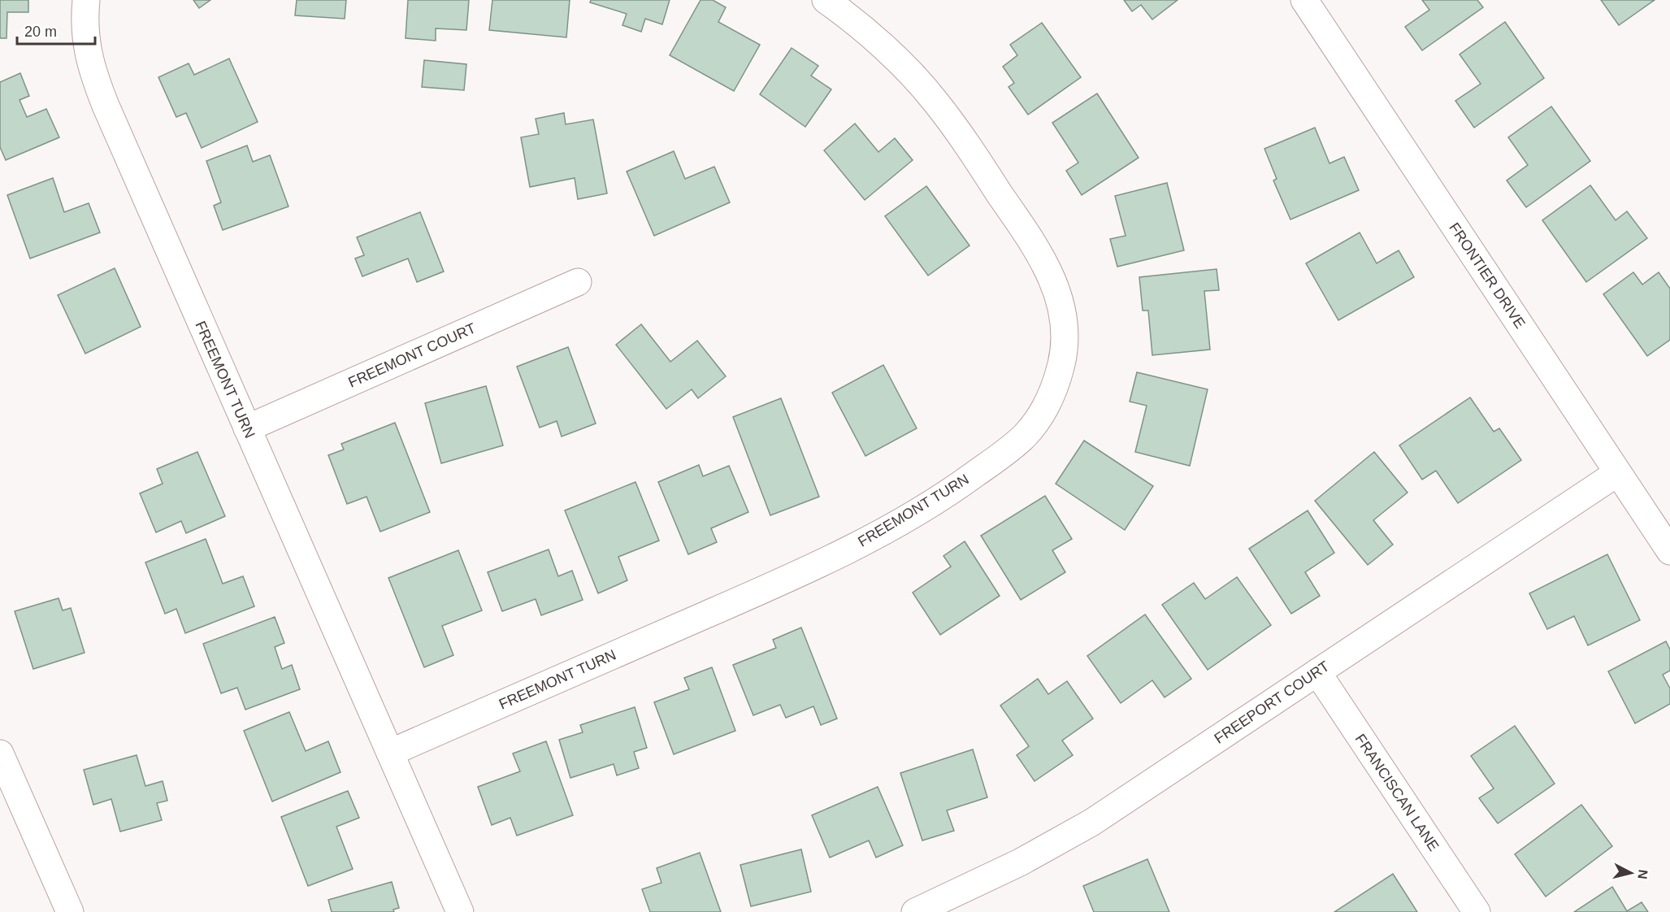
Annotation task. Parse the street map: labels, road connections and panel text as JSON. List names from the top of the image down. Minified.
{"streets":{"street":["FRONTIER DRIVE","FREEMONT COURT","FREEMONT TURN","FREEPORT COURT","FRANCISCAN LANE"]},"crossings":[["FRONTIER DRIVE","FREEPORT COURT"],["FREEMONT COURT","FREEMONT TURN"],["FREEPORT COURT","FRANCISCAN LANE"]],"scale_bar":"20 m","north":"right"}
